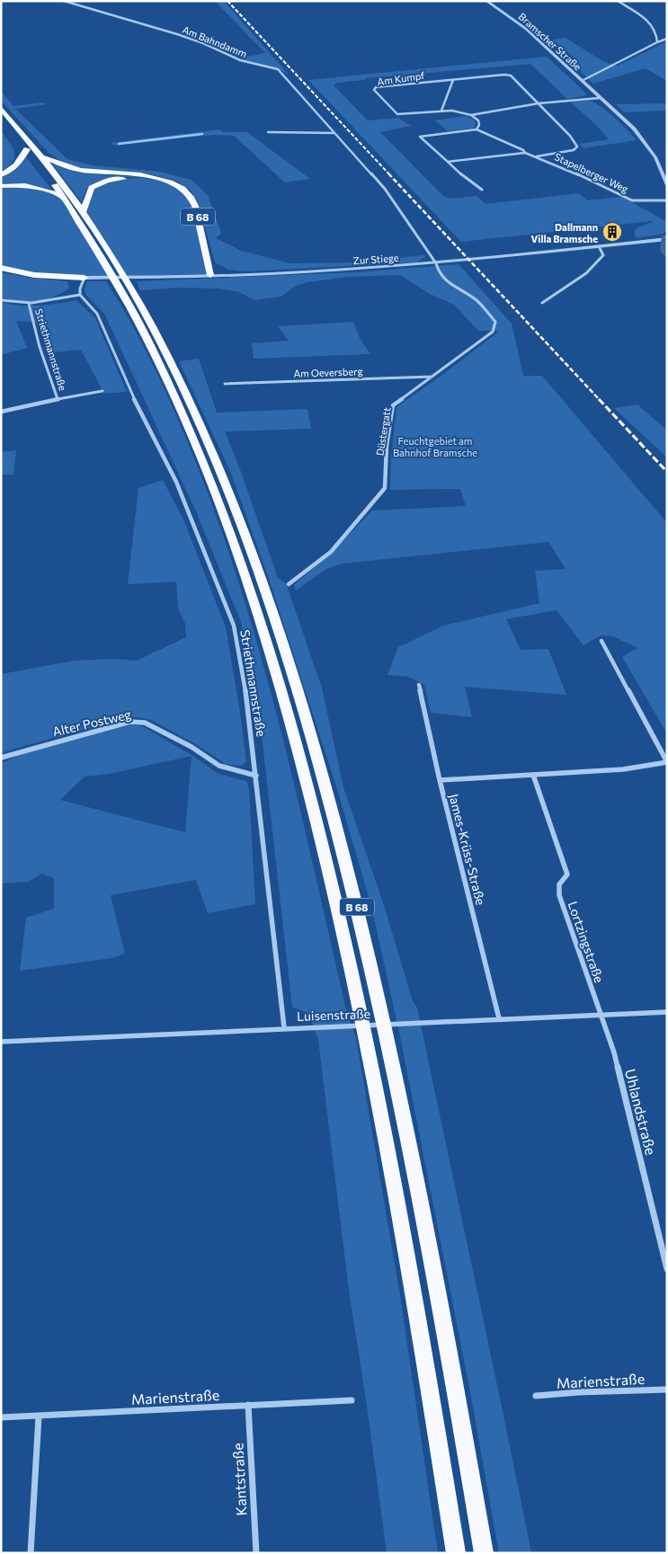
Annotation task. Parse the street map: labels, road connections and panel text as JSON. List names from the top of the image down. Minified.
{"streets":{"highway":["B 68"],"street":["Am Bahndamm","Bramscher Straße","Am Kumpf","Stapelberger Weg","Zur Stiege","Striethmannstraße","Am Oeversberg","Düstergatt","Alter Postweg","James-Krüss-Straße","Lortzingstraße","Luisenstraße","Uhlandstraße","Marienstraße","Kantstraße"]},"crossings":[["Am Bahndamm","Zur Stiege"],["Am Bahndamm","Düstergatt"],["B 68","Zur Stiege"],["Zur Stiege","Düstergatt"],["Striethmannstraße","Alter Postweg"],["Striethmannstraße","Luisenstraße"],["Am Oeversberg","Düstergatt"],["James-Krüss-Straße","Luisenstraße"],["Lortzingstraße","Luisenstraße"],["Lortzingstraße","Uhlandstraße"],["Luisenstraße","Uhlandstraße"],["Marienstraße","Kantstraße"]],"parks":["Feuchtgebiet am Bahnhof Bramsche"],"places":{"building":["Dallmann Villa Bramsche"]}}
